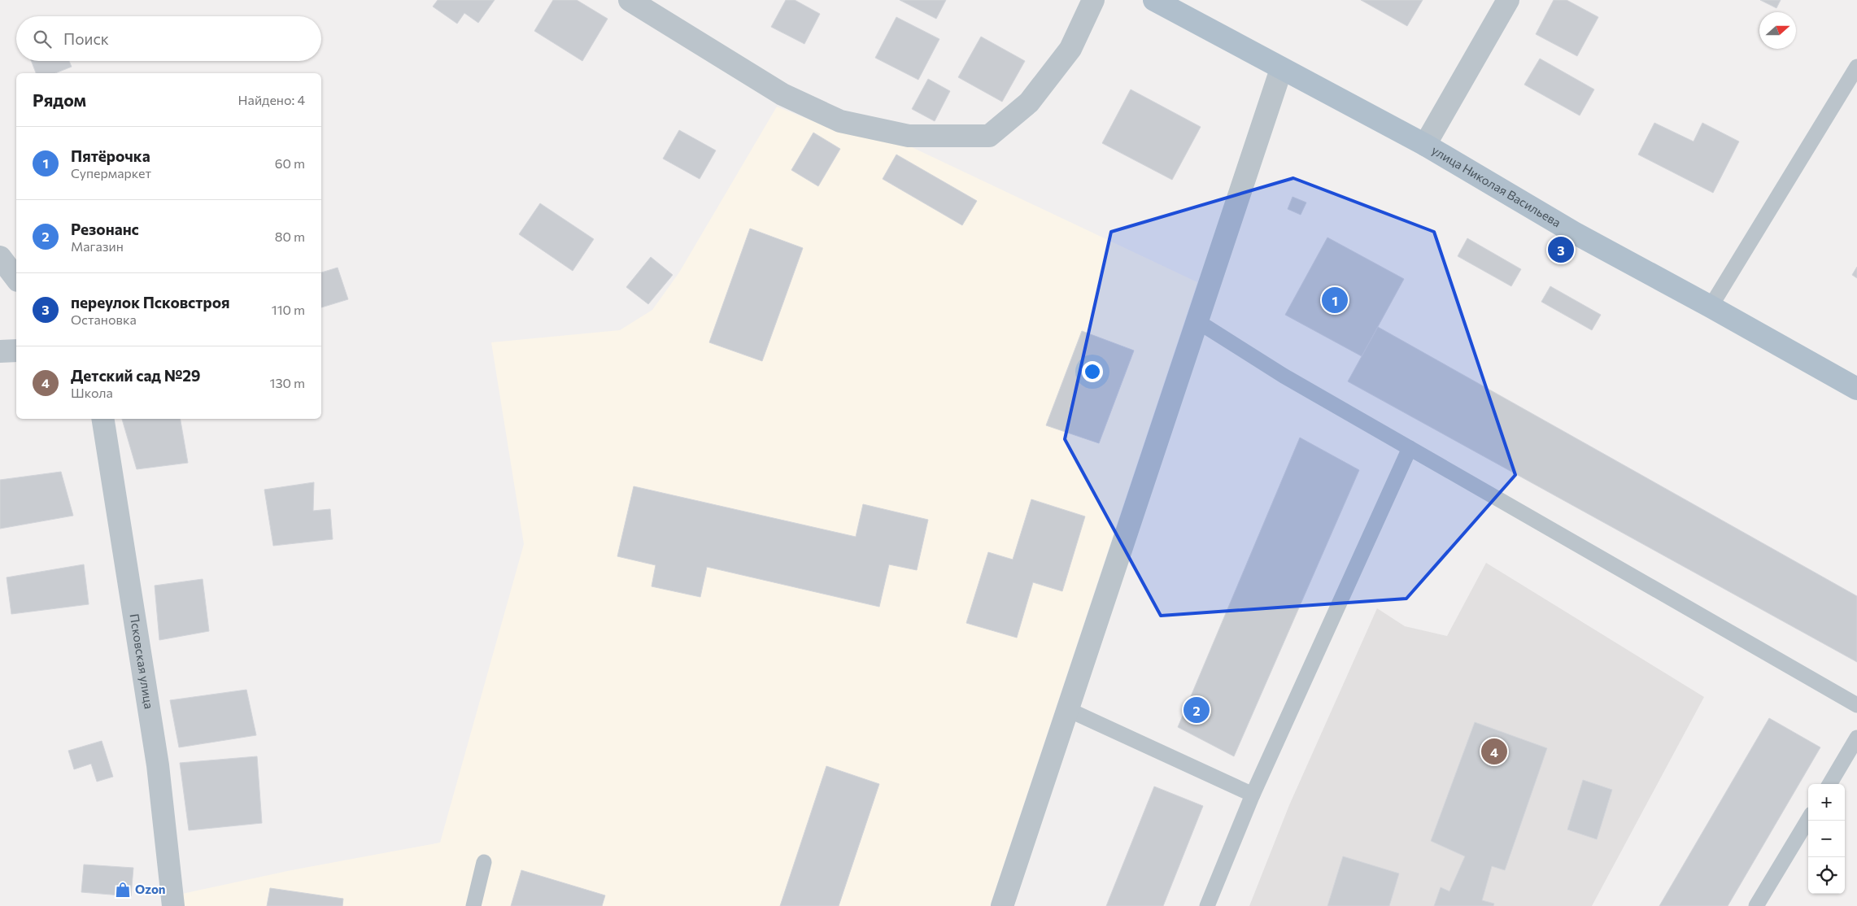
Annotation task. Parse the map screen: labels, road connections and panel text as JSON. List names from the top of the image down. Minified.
{"streets":{"main road":["улица Николая Васильева"],"street":["Псковская улица"]},"places":{"shop":["Ozon"]},"north":"right","page":{"search":"Поиск","heading":["Рядом","Найдено: 4"],"list":[{"mark":"1","name":"Пятёрочка","note":"Супермаркет","value":"60 m"},{"mark":"2","name":"Резонанс","note":"Магазин","value":"80 m"},{"mark":"3","name":"переулок Псковстроя","note":"Остановка","value":"110 m"},{"mark":"4","name":"Детский сад №29","note":"Школа","value":"130 m"}],"pins":["3","1","2","4"],"map_buttons":["+","−"]}}
